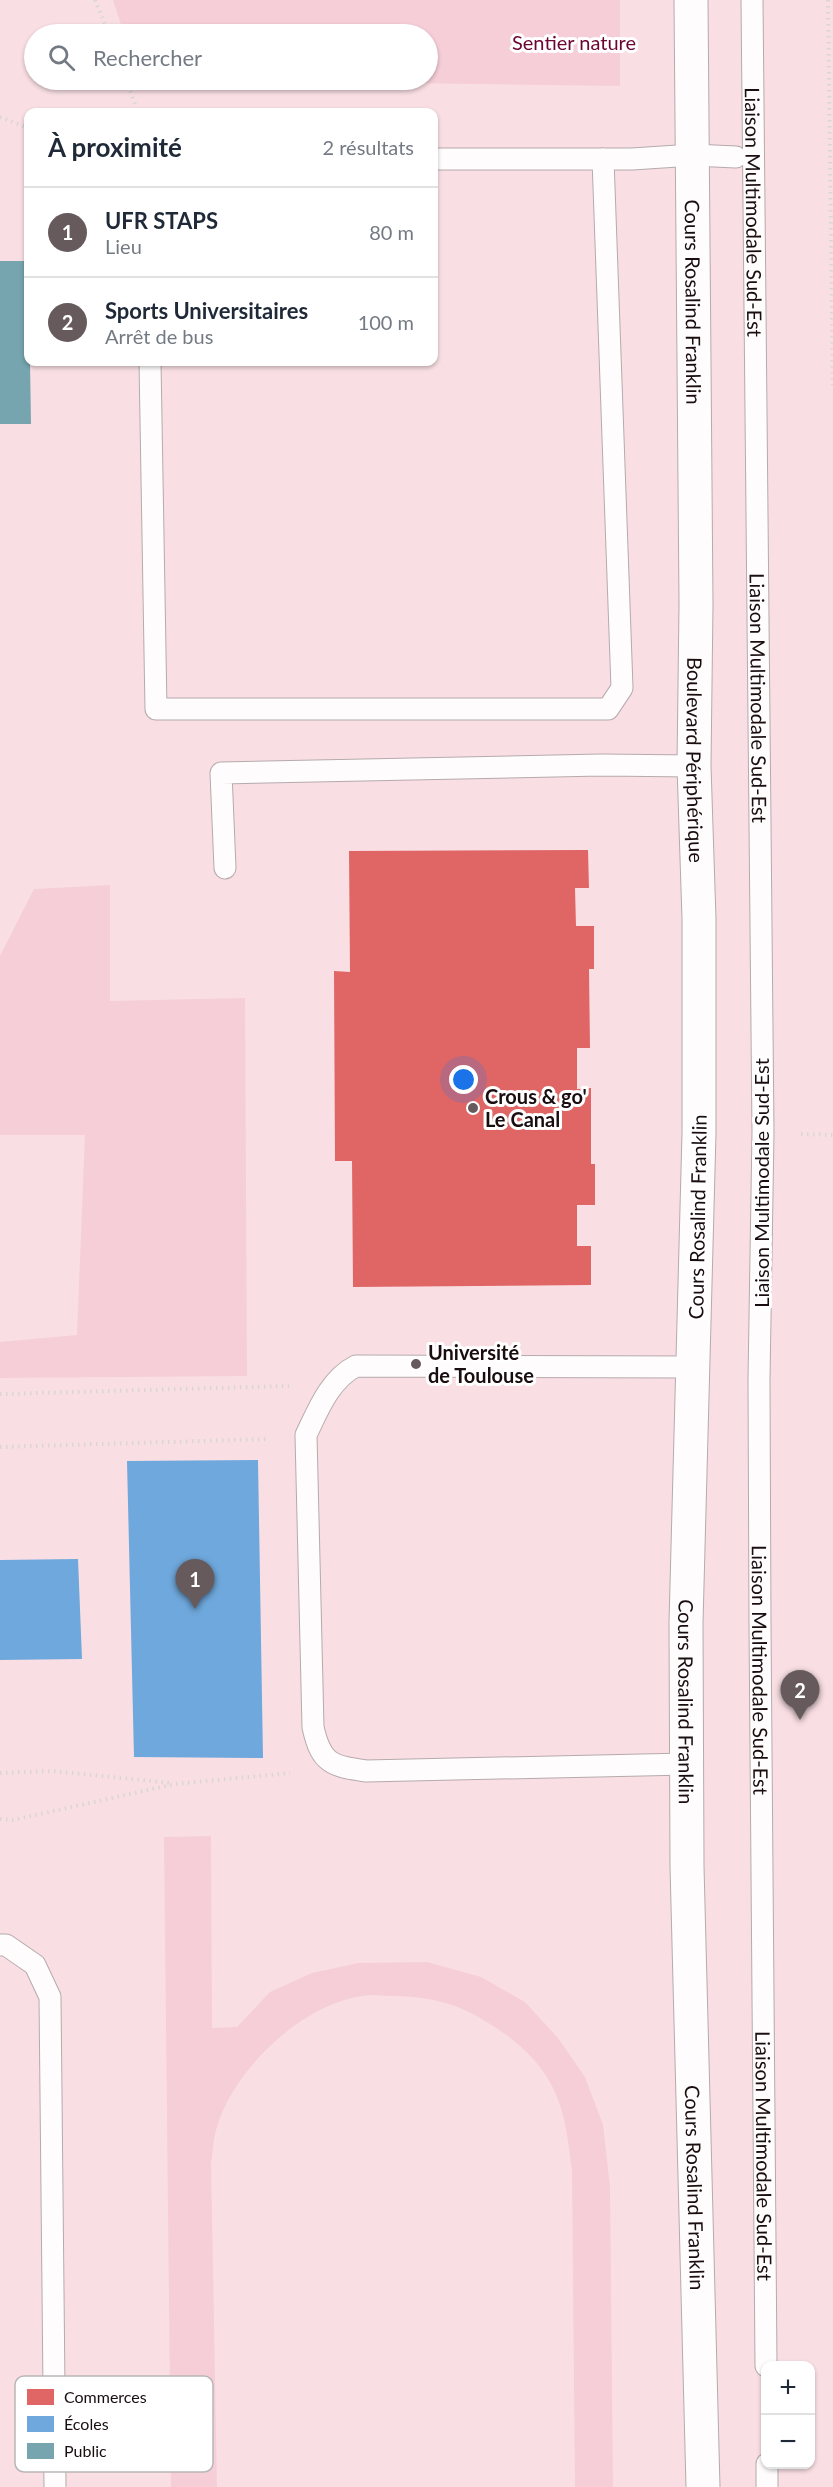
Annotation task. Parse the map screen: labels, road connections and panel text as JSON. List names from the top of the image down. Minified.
{"streets":{"street":["Cours Rosalind Franklin","Boulevard Périphérique"],"lane":["Liaison Multimodale Sud-Est"]},"crossings":[["Cours Rosalind Franklin","Boulevard Périphérique"]],"parks":["Sentier nature"],"places":["Crous & go' Le Canal","Université de Toulouse"],"legend":["Commerces","Écoles","Public"],"page":{"search":"Rechercher","heading":["À proximité","2 résultats"],"list":[{"mark":"1","name":"UFR STAPS","note":"Lieu","value":"80 m"},{"mark":"2","name":"Sports Universitaires","note":"Arrêt de bus","value":"100 m"}],"pins":["1","2"],"map_buttons":["+","−"]}}
